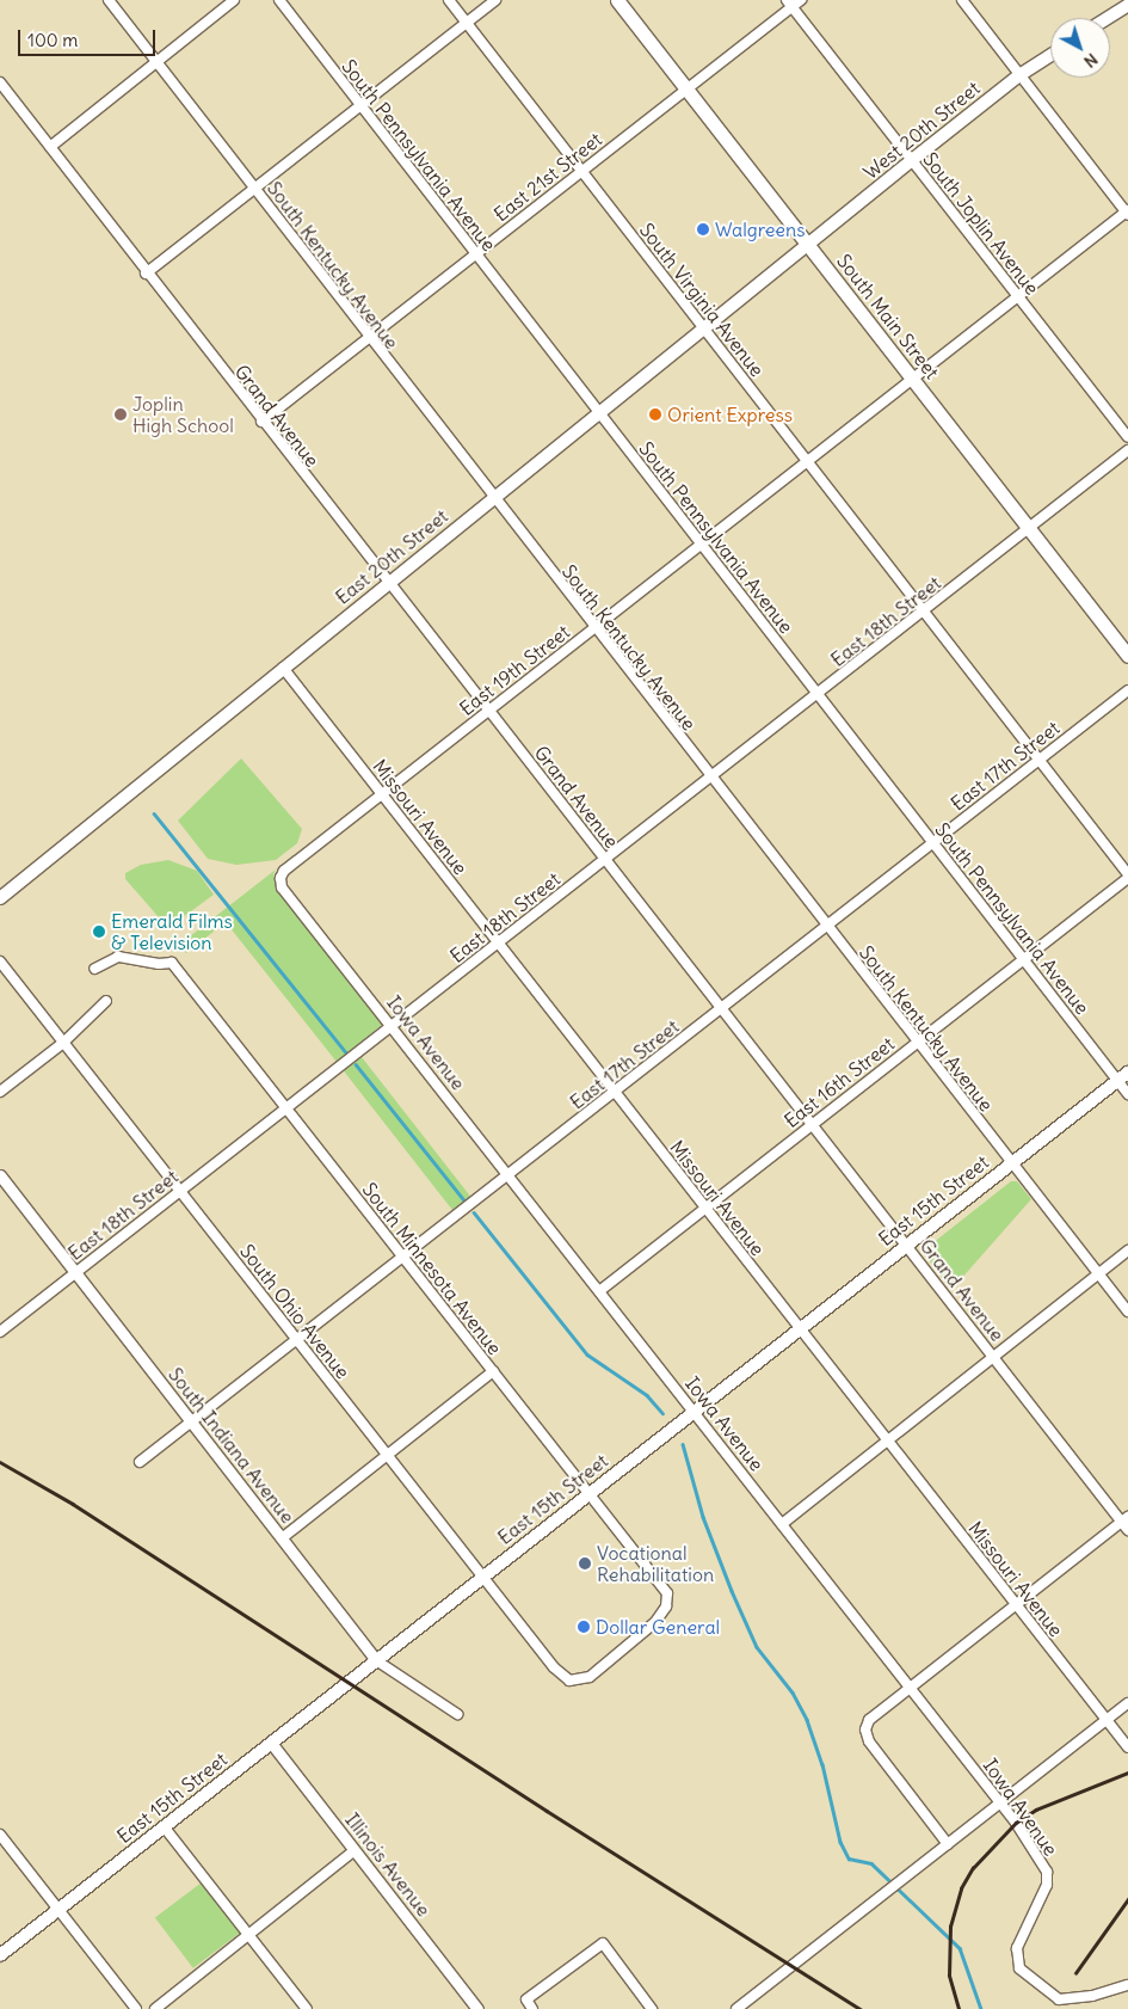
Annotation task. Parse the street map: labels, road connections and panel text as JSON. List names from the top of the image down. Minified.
{"streets":{"main road":["West 20th Street","South Main Street","East 20th Street","East 15th Street"],"street":["South Pennsylvania Avenue","East 21st Street","South Joplin Avenue","South Kentucky Avenue","South Virginia Avenue","Grand Avenue","East 18th Street","East 19th Street","East 17th Street","Missouri Avenue","Iowa Avenue","East 16th Street","South Minnesota Avenue","South Ohio Avenue","South Indiana Avenue","Illinois Avenue"]},"crossings":[["West 20th Street","South Joplin Avenue"],["West 20th Street","South Main Street"],["West 20th Street","East 20th Street"],["South Pennsylvania Avenue","East 21st Street"],["South Pennsylvania Avenue","East 20th Street"],["South Pennsylvania Avenue","East 18th Street"],["South Pennsylvania Avenue","East 19th Street"],["South Pennsylvania Avenue","East 17th Street"],["South Pennsylvania Avenue","East 16th Street"],["South Pennsylvania Avenue","East 15th Street"],["East 21st Street","South Joplin Avenue"],["East 21st Street","South Kentucky Avenue"],["East 21st Street","South Virginia Avenue"],["East 21st Street","South Main Street"],["East 21st Street","Grand Avenue"],["South Joplin Avenue","East 19th Street"],["South Kentucky Avenue","East 20th Street"],["South Kentucky Avenue","East 18th Street"],["South Kentucky Avenue","East 19th Street"],["South Kentucky Avenue","East 17th Street"],["South Kentucky Avenue","East 16th Street"],["South Kentucky Avenue","East 15th Street"],["South Virginia Avenue","East 20th Street"],["South Virginia Avenue","East 18th Street"],["South Virginia Avenue","East 19th Street"],["South Virginia Avenue","East 17th Street"],["South Virginia Avenue","East 16th Street"],["South Main Street","East 20th Street"],["South Main Street","East 18th Street"],["South Main Street","East 19th Street"],["Grand Avenue","East 20th Street"],["Grand Avenue","East 18th Street"],["Grand Avenue","East 19th Street"],["Grand Avenue","East 17th Street"],["Grand Avenue","East 16th Street"],["Grand Avenue","East 15th Street"],["East 20th Street","Missouri Avenue"],["East 18th Street","Missouri Avenue"],["East 18th Street","Iowa Avenue"],["East 18th Street","South Minnesota Avenue"],["East 18th Street","South Ohio Avenue"],["East 18th Street","South Indiana Avenue"],["East 19th Street","Missouri Avenue"],["East 19th Street","Iowa Avenue"],["East 17th Street","Missouri Avenue"],["East 17th Street","Iowa Avenue"],["East 17th Street","South Minnesota Avenue"],["East 17th Street","South Ohio Avenue"],["East 17th Street","South Indiana Avenue"],["Missouri Avenue","East 16th Street"],["Missouri Avenue","East 15th Street"],["Iowa Avenue","East 16th Street"],["Iowa Avenue","East 15th Street"],["East 15th Street","South Minnesota Avenue"],["East 15th Street","South Ohio Avenue"],["East 15th Street","South Indiana Avenue"],["East 15th Street","Illinois Avenue"],["South Minnesota Avenue","South Ohio Avenue"]],"places":["Walgreens","Joplin High School","Orient Express","Emerald Films & Television","Vocational Rehabilitation","Dollar General"],"scale_bar":"100 m","north":"bottom right"}
